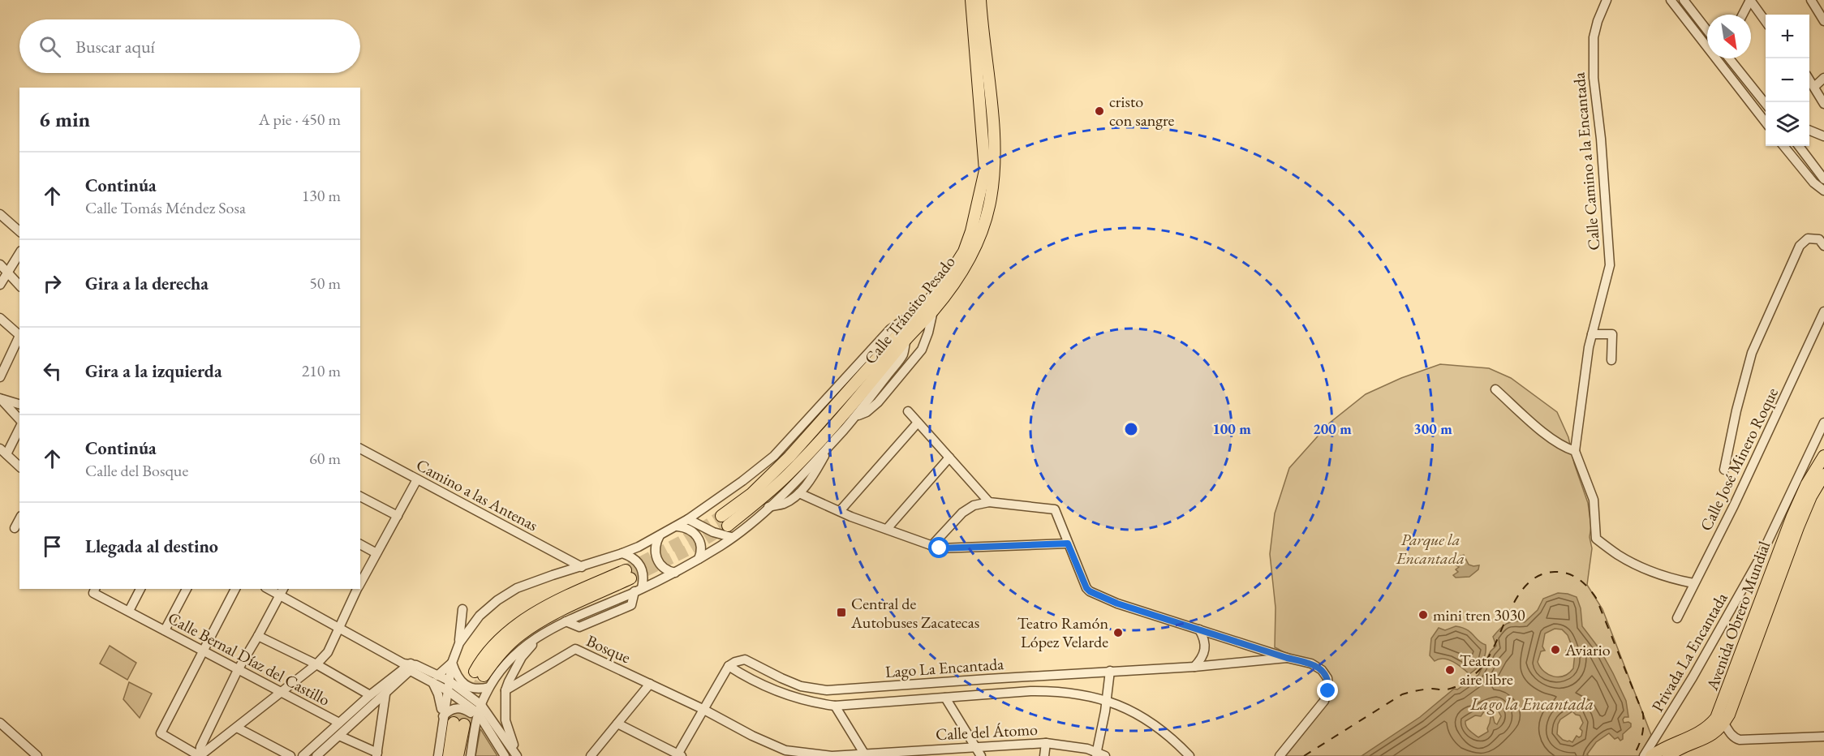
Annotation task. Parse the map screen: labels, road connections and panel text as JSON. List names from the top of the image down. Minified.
{"streets":{"main road":["Calle Tránsito Pesado","Avenida Obrero Mundial"],"street":["Calle Camino a la Encantada","Calle José Minero Roque","Camino a las Antenas","Bosque","Privada La Encantada","Calle Bernal Díaz del Castillo","Lago La Encantada","Calle del Átomo"]},"crossings":[["Bosque","Calle del Átomo"]],"water":["Lago la Encantada"],"parks":["Parque la Encantada"],"places":{"other":["cristo con sangre","mini tren 3030","Teatro Ramón López Velarde","Aviario","Teatro aire libre"],"transit":["Central de Autobuses Zacatecas"]},"north":"bottom right","page":{"map_buttons":["+","−"],"search":"Buscar aquí","heading":["6 min","A pie · 450 m"],"list":[["Continúa","Calle Tomás Méndez Sosa","130 m"],["Gira a la derecha","50 m"],["Gira a la izquierda","210 m"],["Continúa","Calle del Bosque","60 m"],"Llegada al destino"]},"rings":["100 m","200 m","300 m"]}
